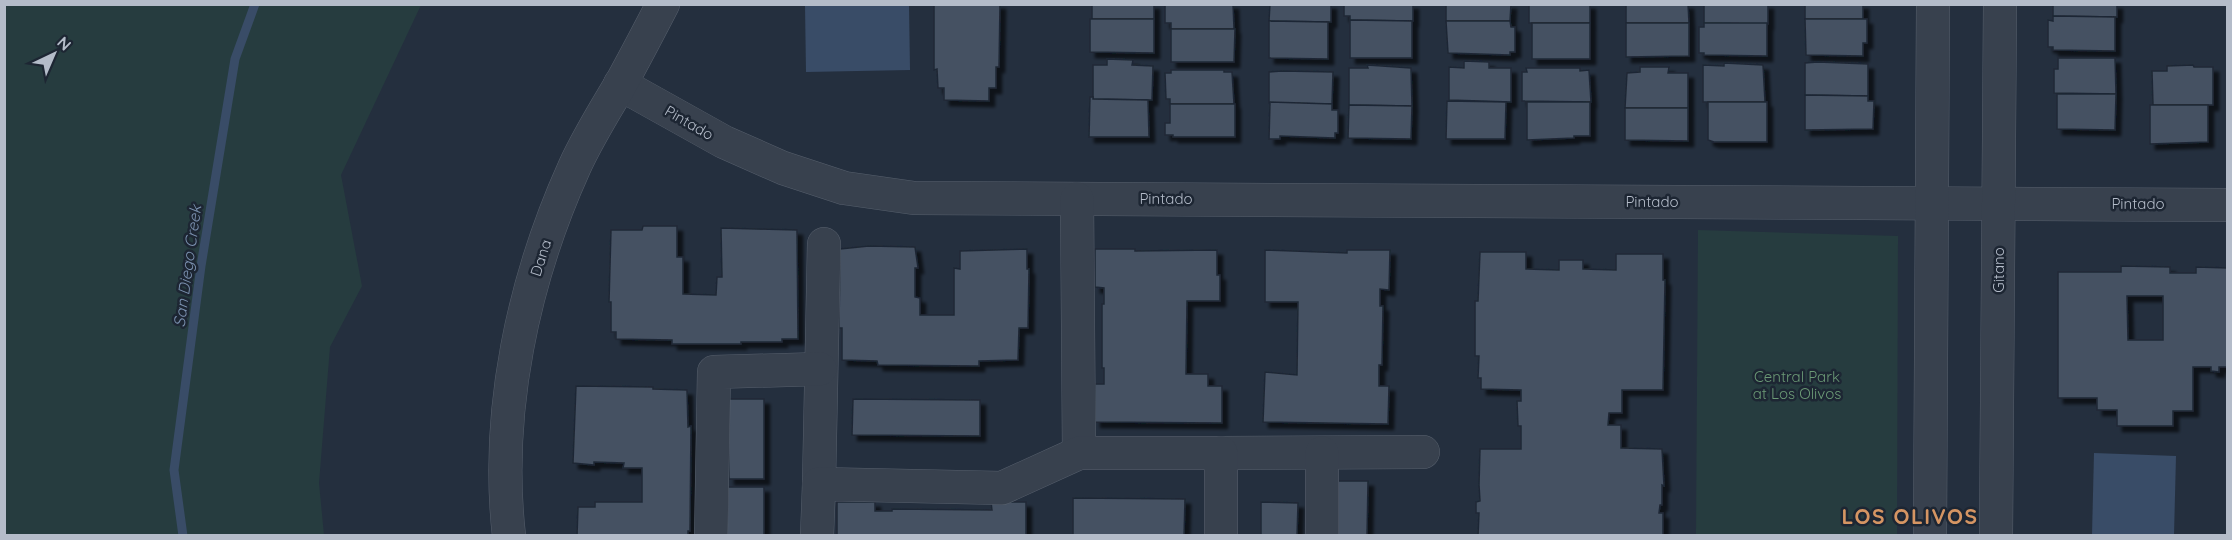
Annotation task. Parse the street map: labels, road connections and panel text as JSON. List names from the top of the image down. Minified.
{"streets":{"street":["Pintado","Dana","Gitano"]},"crossings":[["Pintado","Dana"],["Pintado","Gitano"]],"districts":["LOS OLIVOS"],"water":["San Diego Creek"],"parks":["Central Park at Los Olivos"],"north":"top right"}
